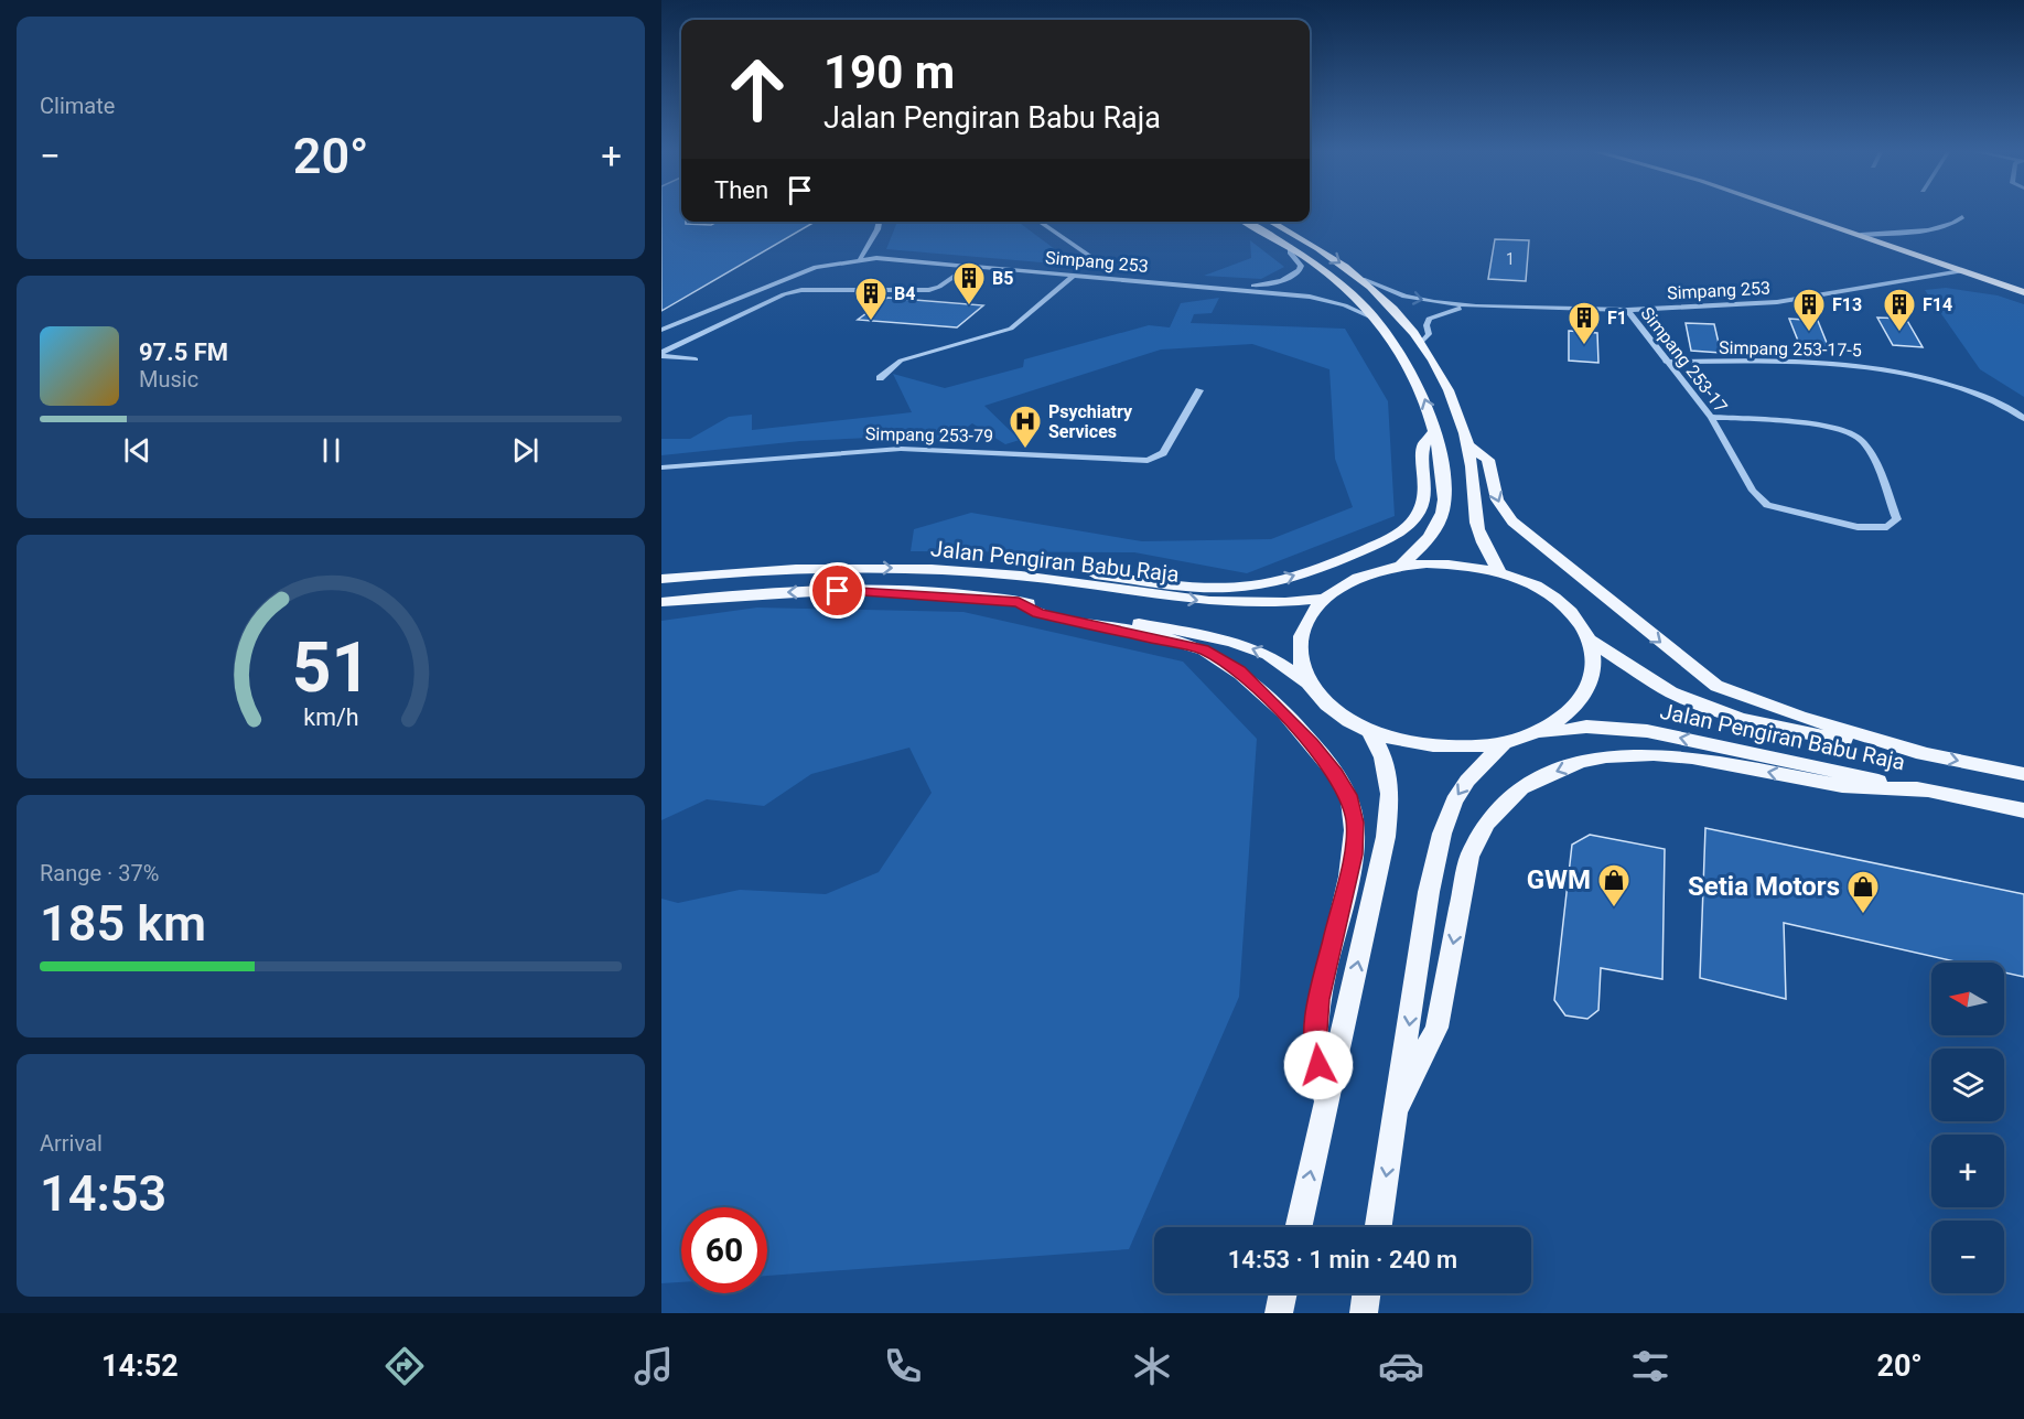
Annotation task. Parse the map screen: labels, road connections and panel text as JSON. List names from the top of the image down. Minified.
{"streets":{"main road":["Jalan Pengiran Babu Raja"],"street":["Simpang 253","Simpang 253-17-5","Simpang 253-17","Simpang 253-79"]},"crossings":[["Simpang 253","Simpang 253-17"],["Simpang 253-17-5","Simpang 253-17"]],"places":{"building":["B5","B4","F13","F14","F1"],"hospital":["Psychiatry Services"],"shop":["GWM","Setia Motors"]},"house_numbers":["1"],"north":"left","page":{"tile":["Climate",["Range · 37%","185 km"],["Arrival","14:53"]],"turn":["190 m","Jalan Pengiran Babu Raja"],"heat":["−","20°","+"],"then":"Then","song":["97.5 FM","Music"],"map_buttons":["+","−"],"limit":"60","trip":"14:53 · 1 min · 240 m","tabs":["14:52","20°"],"gauge":["51","km/h"]}}
